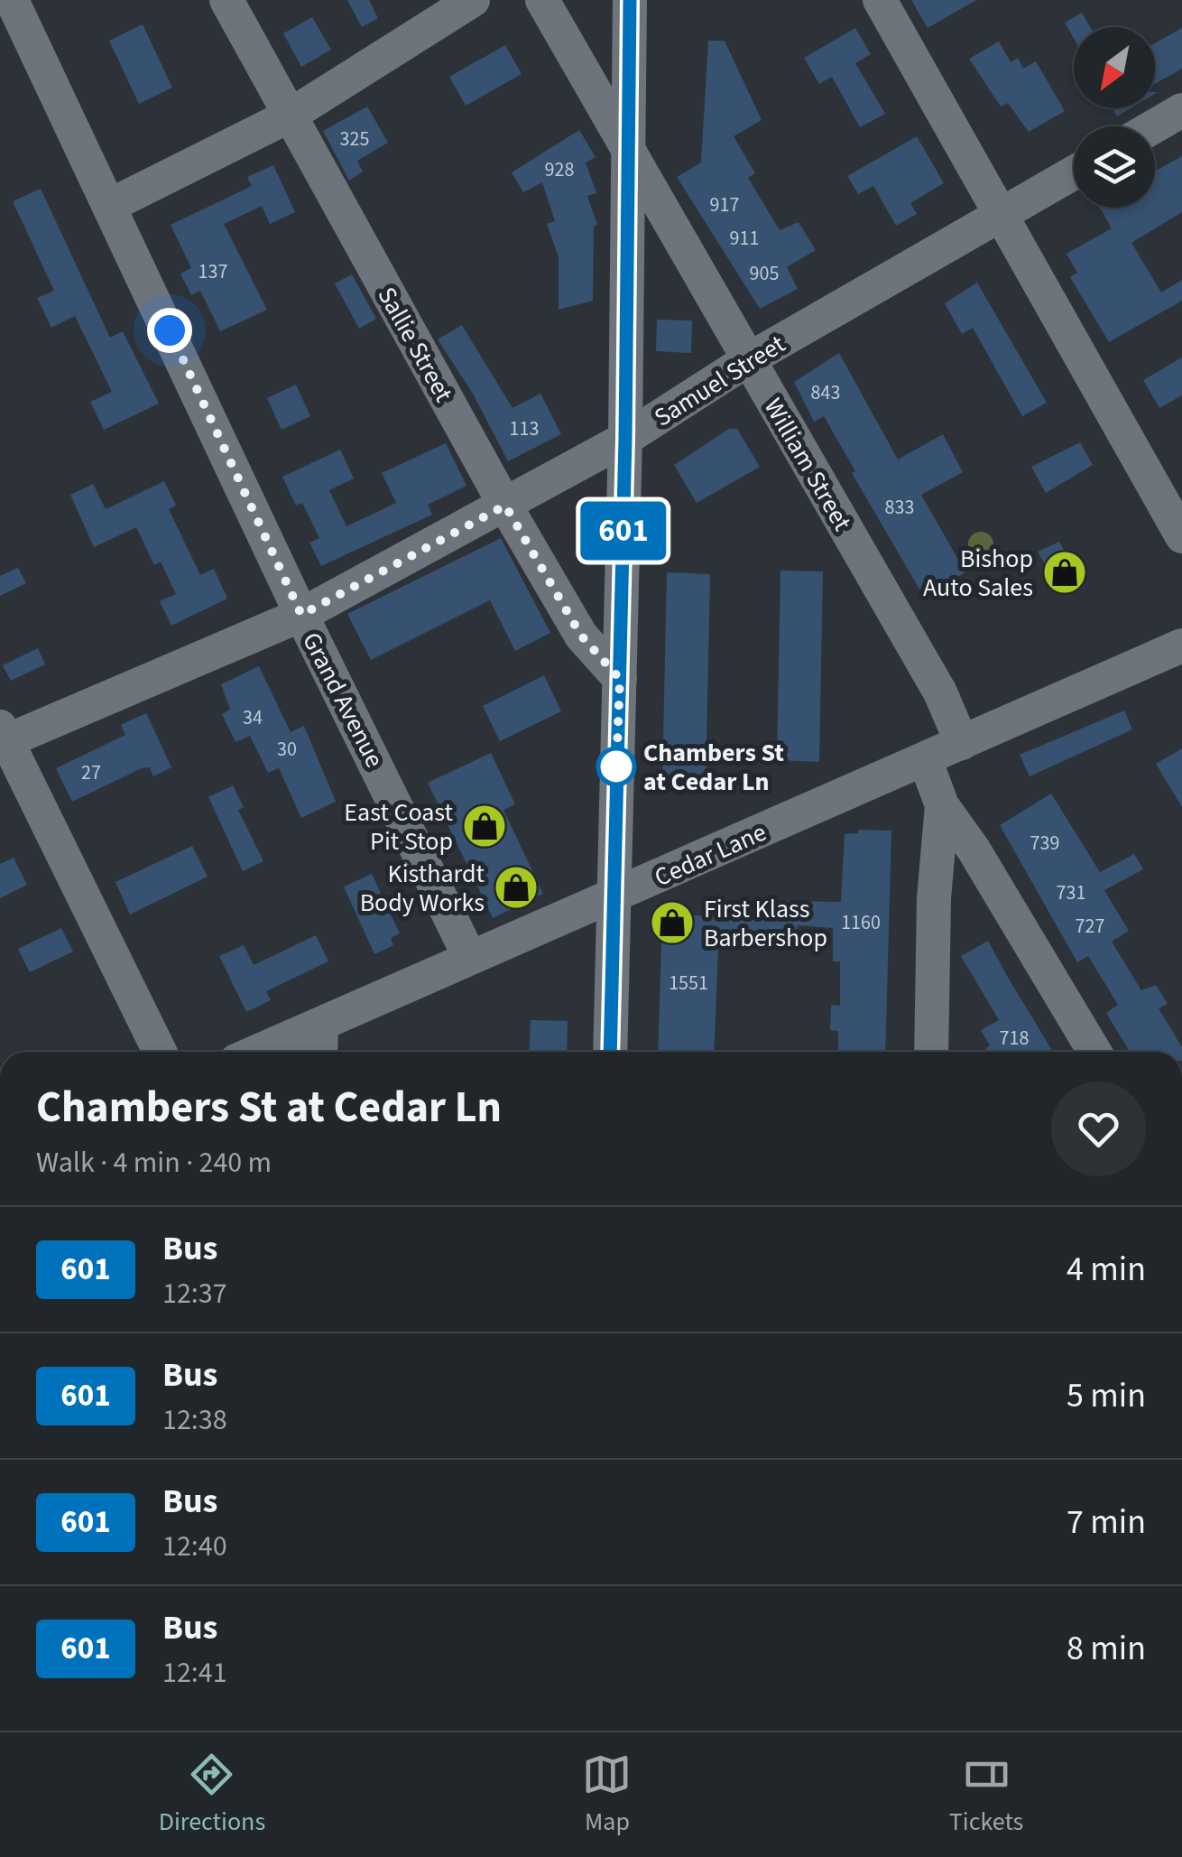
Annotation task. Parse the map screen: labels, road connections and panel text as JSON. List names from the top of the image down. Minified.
{"streets":{"street":["Sallie Street","Samuel Street","William Street","Grand Avenue","Cedar Lane"]},"crossings":[["Sallie Street","Samuel Street"],["Samuel Street","William Street"],["Samuel Street","Grand Avenue"],["William Street","Cedar Lane"],["Grand Avenue","Cedar Lane"]],"places":{"shop":["Bishop Auto Sales","East Coast Pit Stop","Kisthardt Body Works","First Klass Barbershop"],"other":["Chambers St at Cedar Ln"]},"lines":["bus line 601"],"house_numbers":["325","928","917","911","137","905","843","113","833","34","30","27","739","731","1160","727","1551","718"],"north":"bottom left","page":{"on_map":"601","heading":["Chambers St at Cedar Ln","Walk · 4 min · 240 m"],"list":[{"mark":"601","name":"Bus","note":"12:37","value":"4 min"},{"mark":"601","name":"Bus","note":"12:38","value":"5 min"},{"mark":"601","name":"Bus","note":"12:40","value":"7 min"},{"mark":"601","name":"Bus","note":"12:41","value":"8 min"}],"tabs":["Directions","Map","Tickets"]}}
